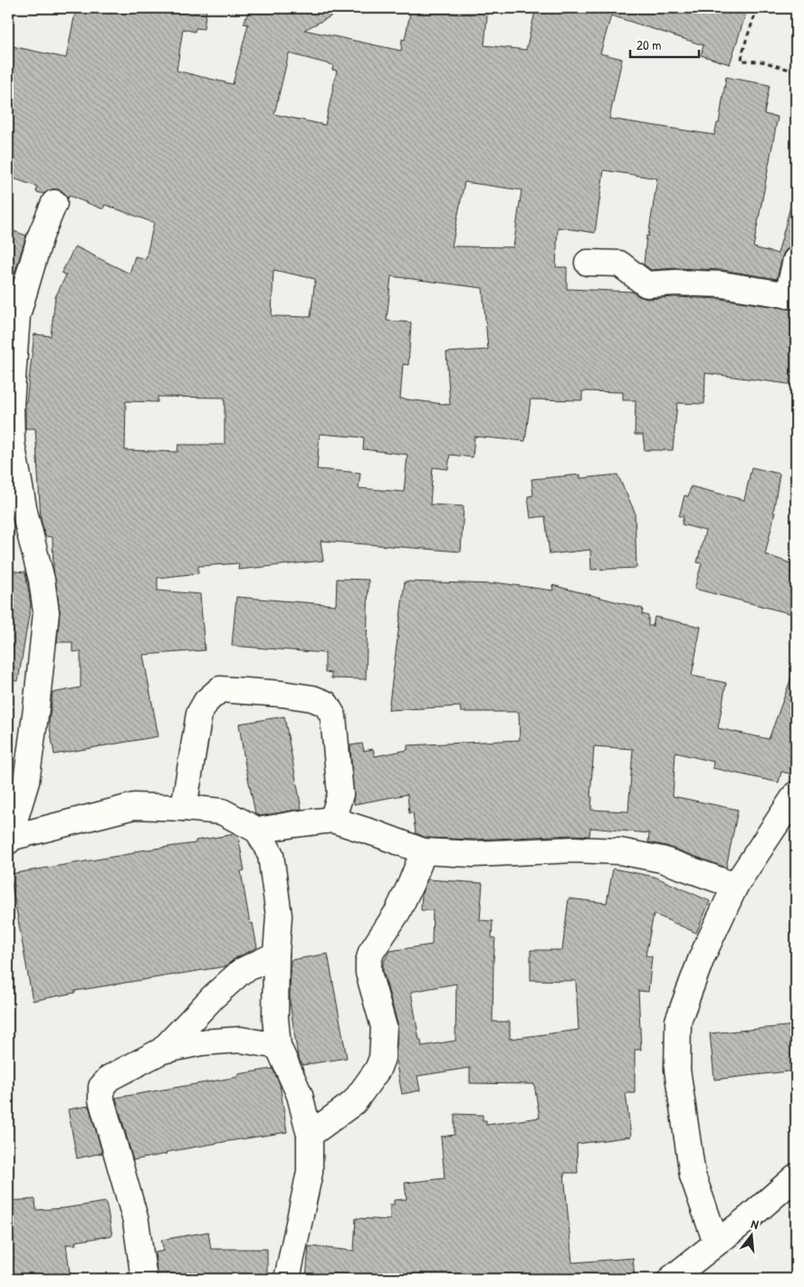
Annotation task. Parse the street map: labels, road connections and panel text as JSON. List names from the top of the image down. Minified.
{"scale_bar":"20 m","north":"top"}
